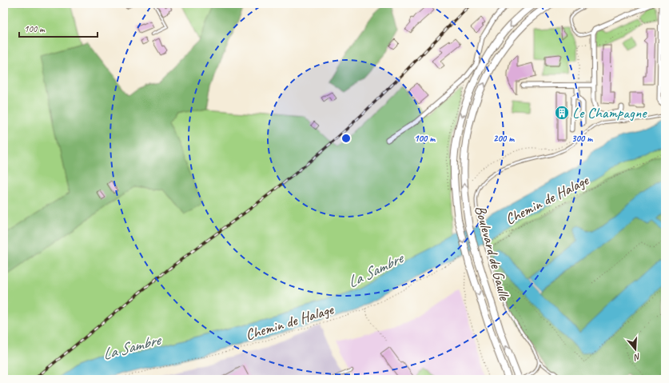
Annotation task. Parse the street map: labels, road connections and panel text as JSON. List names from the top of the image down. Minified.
{"streets":{"main road":["Boulevard de Gaulle"],"path":["Chemin de Halage"]},"water":["La Sambre"],"places":{"building":["Le Champagne"]},"scale_bar":"100 m","north":"bottom","rings":["100 m","200 m","300 m"]}
